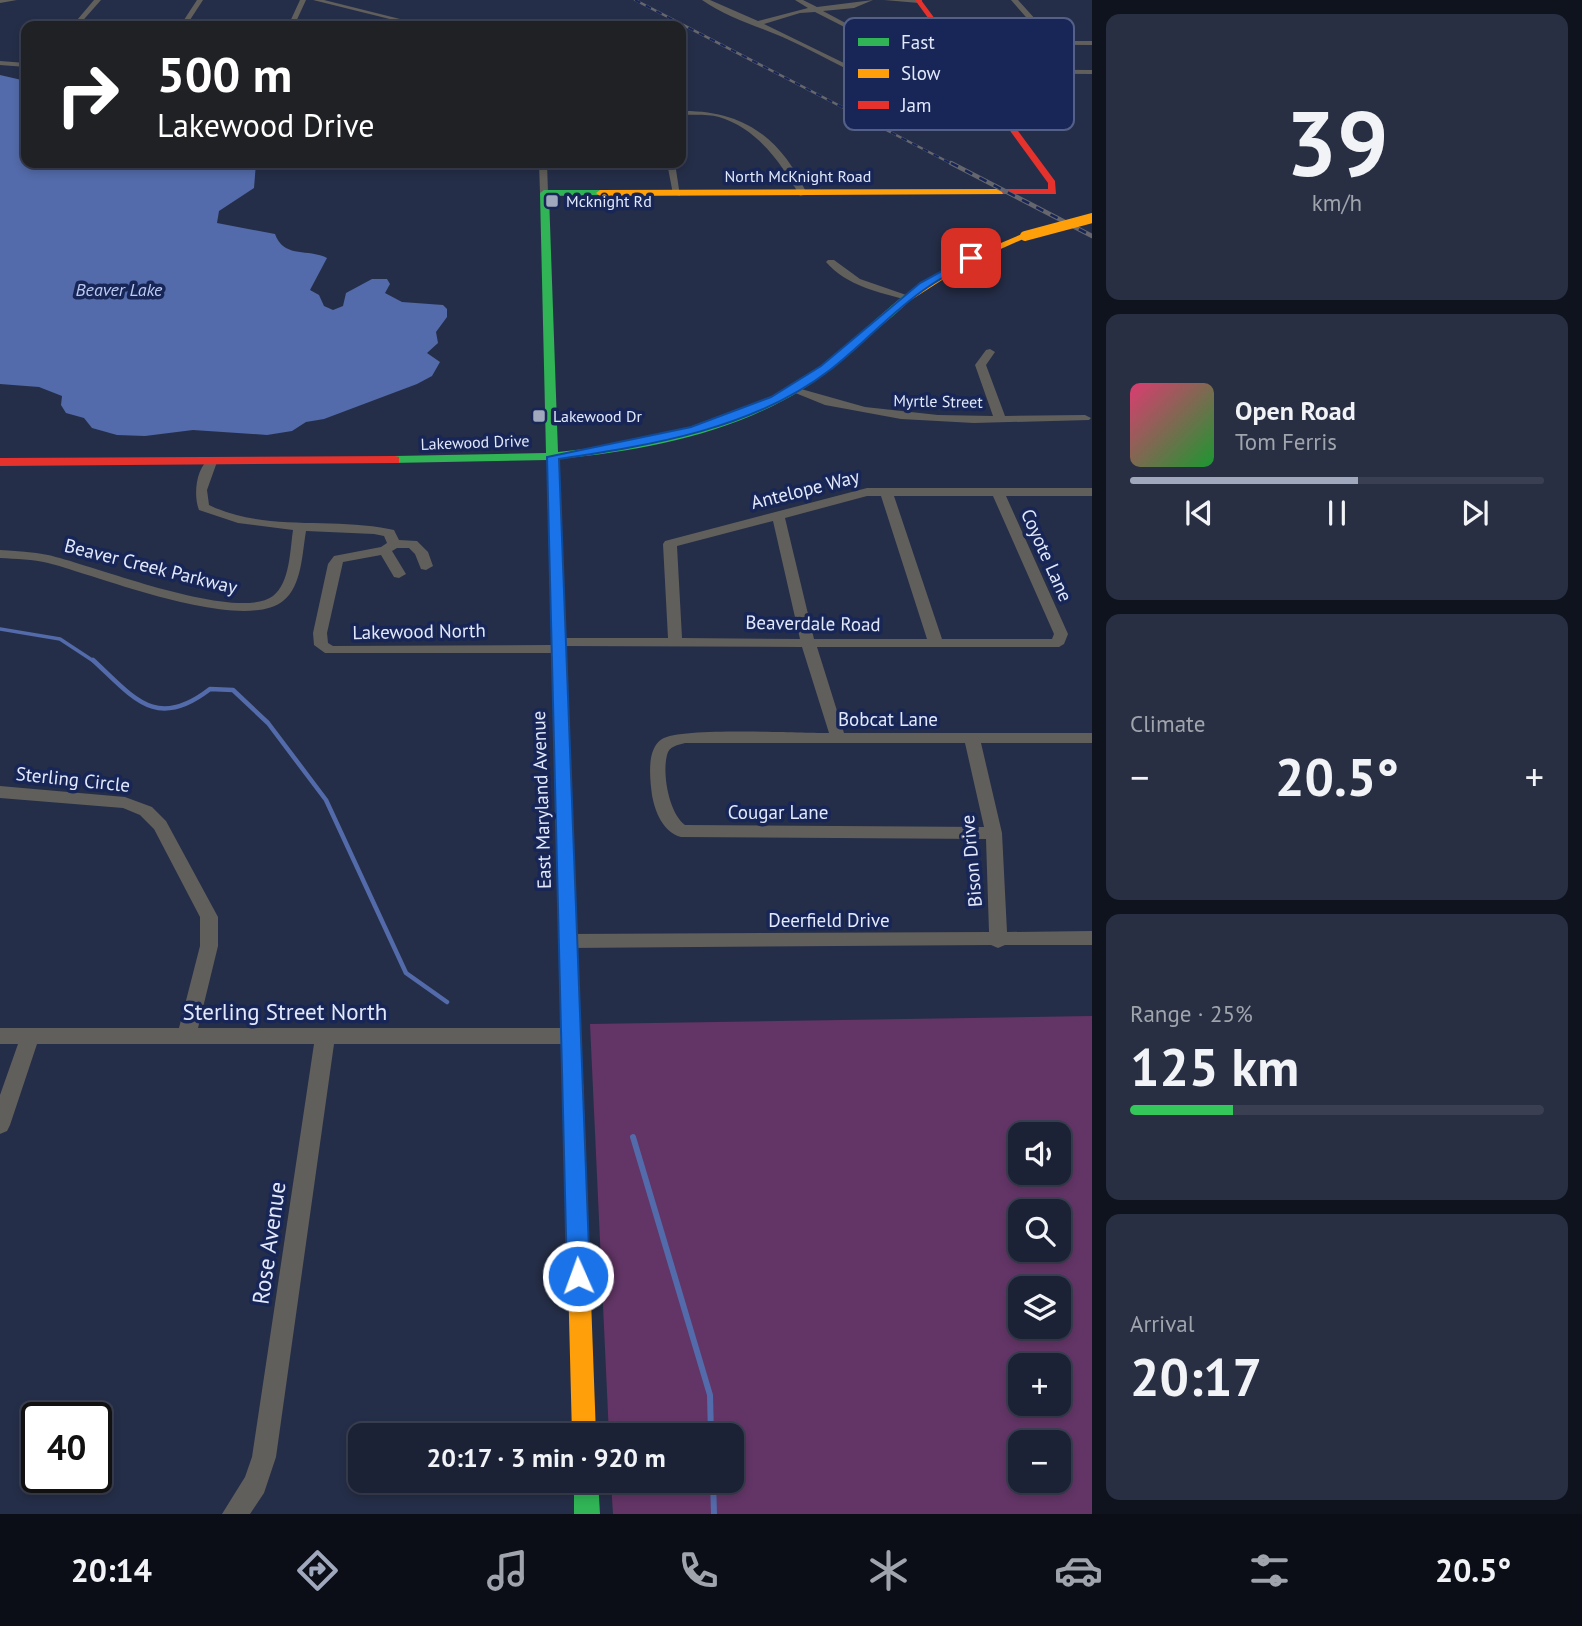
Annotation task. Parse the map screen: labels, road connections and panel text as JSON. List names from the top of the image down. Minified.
{"streets":{"street":["North McKnight Road","Myrtle Street","Lakewood Drive","Antelope Way","Coyote Lane","Beaver Creek Parkway","Beaverdale Road","Lakewood North","Bobcat Lane","Sterling Circle","East Maryland Avenue","Cougar Lane","Bison Drive","Deerfield Drive","Sterling Street North","Rose Avenue"]},"crossings":[["North McKnight Road","East Maryland Avenue"],["Myrtle Street","Lakewood Drive"],["Lakewood Drive","East Maryland Avenue"],["Antelope Way","Coyote Lane"],["Antelope Way","Beaverdale Road"],["Coyote Lane","Beaverdale Road"],["Beaverdale Road","Lakewood North"],["Beaverdale Road","East Maryland Avenue"],["Lakewood North","East Maryland Avenue"],["Bobcat Lane","Cougar Lane"],["Bobcat Lane","Bison Drive"],["Sterling Circle","Sterling Street North"],["East Maryland Avenue","Deerfield Drive"],["East Maryland Avenue","Sterling Street North"],["Cougar Lane","Bison Drive"],["Bison Drive","Deerfield Drive"],["Sterling Street North","Rose Avenue"]],"water":["Beaver Lake"],"places":{"transit":["Mcknight Rd","Lakewood Dr"]},"legend":["Fast","Slow","Jam"],"page":{"tile":[["39","km/h"],"Climate",["Range · 25%","125 km"],["Arrival","20:17"]],"turn":["500 m","Lakewood Drive"],"song":["Open Road","Tom Ferris"],"heat":["−","20.5°","+"],"map_buttons":["+","−"],"limit":"40","trip":"20:17 · 3 min · 920 m","tabs":["20:14","20.5°"]}}
